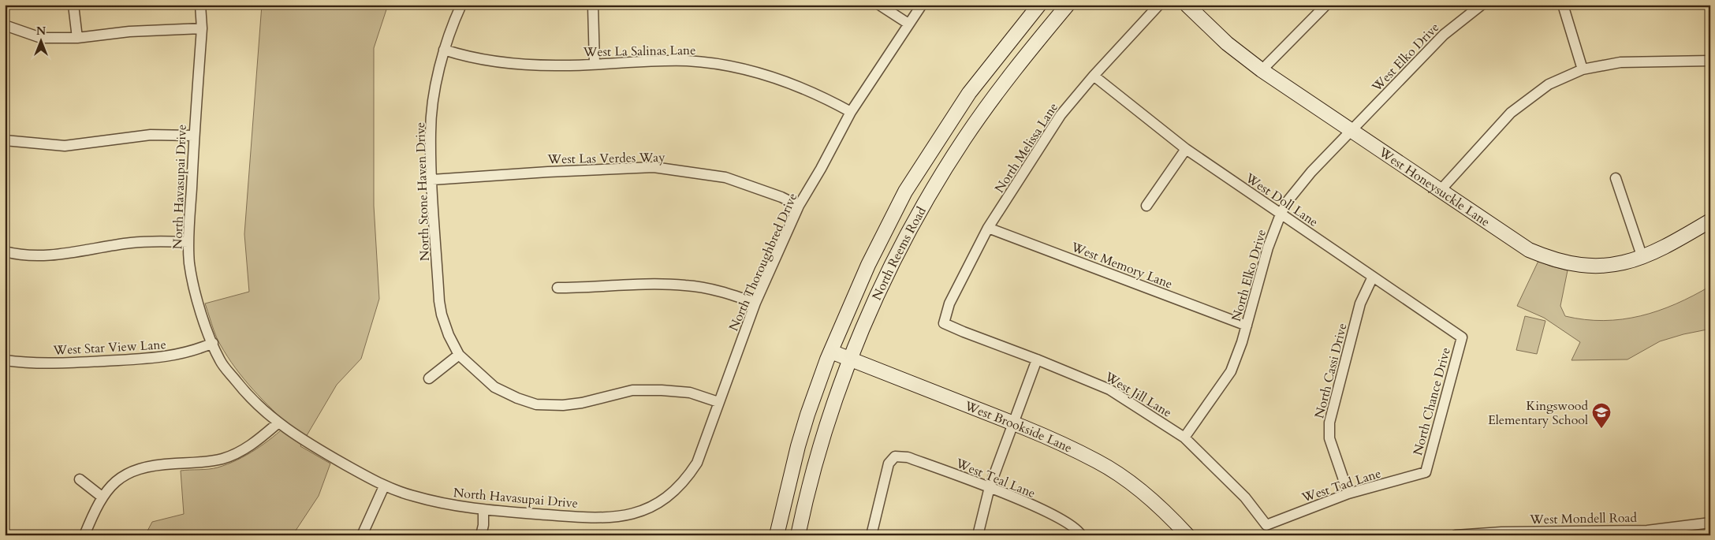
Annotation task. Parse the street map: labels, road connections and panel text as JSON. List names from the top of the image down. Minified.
{"streets":{"main road":["West Honeysuckle Lane","North Reems Road","West Brookside Lane"],"street":["West La Salinas Lane","West Elko Drive","North Melissa Lane","West Las Verdes Way","North Havasupai Drive","North Stone Haven Drive","West Doll Lane","North Thoroughbred Drive","West Memory Lane","North Elko Drive","West Star View Lane","North Cassi Drive","West Jill Lane","North Chance Drive","West Teal Lane","West Tad Lane","West Mondell Road"]},"crossings":[["West La Salinas Lane","North Stone Haven Drive"],["West La Salinas Lane","North Thoroughbred Drive"],["West Elko Drive","West Honeysuckle Lane"],["West Elko Drive","North Elko Drive"],["North Melissa Lane","West Doll Lane"],["North Melissa Lane","West Memory Lane"],["North Melissa Lane","West Jill Lane"],["West Las Verdes Way","North Stone Haven Drive"],["West Las Verdes Way","North Thoroughbred Drive"],["North Havasupai Drive","North Thoroughbred Drive"],["North Havasupai Drive","West Star View Lane"],["West Honeysuckle Lane","North Elko Drive"],["North Stone Haven Drive","North Thoroughbred Drive"],["West Doll Lane","North Elko Drive"],["West Doll Lane","North Cassi Drive"],["West Doll Lane","North Chance Drive"],["North Reems Road","West Brookside Lane"],["West Memory Lane","North Elko Drive"],["North Elko Drive","West Jill Lane"],["North Cassi Drive","West Tad Lane"],["West Jill Lane","West Tad Lane"],["North Chance Drive","West Tad Lane"]],"places":{"school or university":["Kingswood Elementary School"]},"north":"top"}
